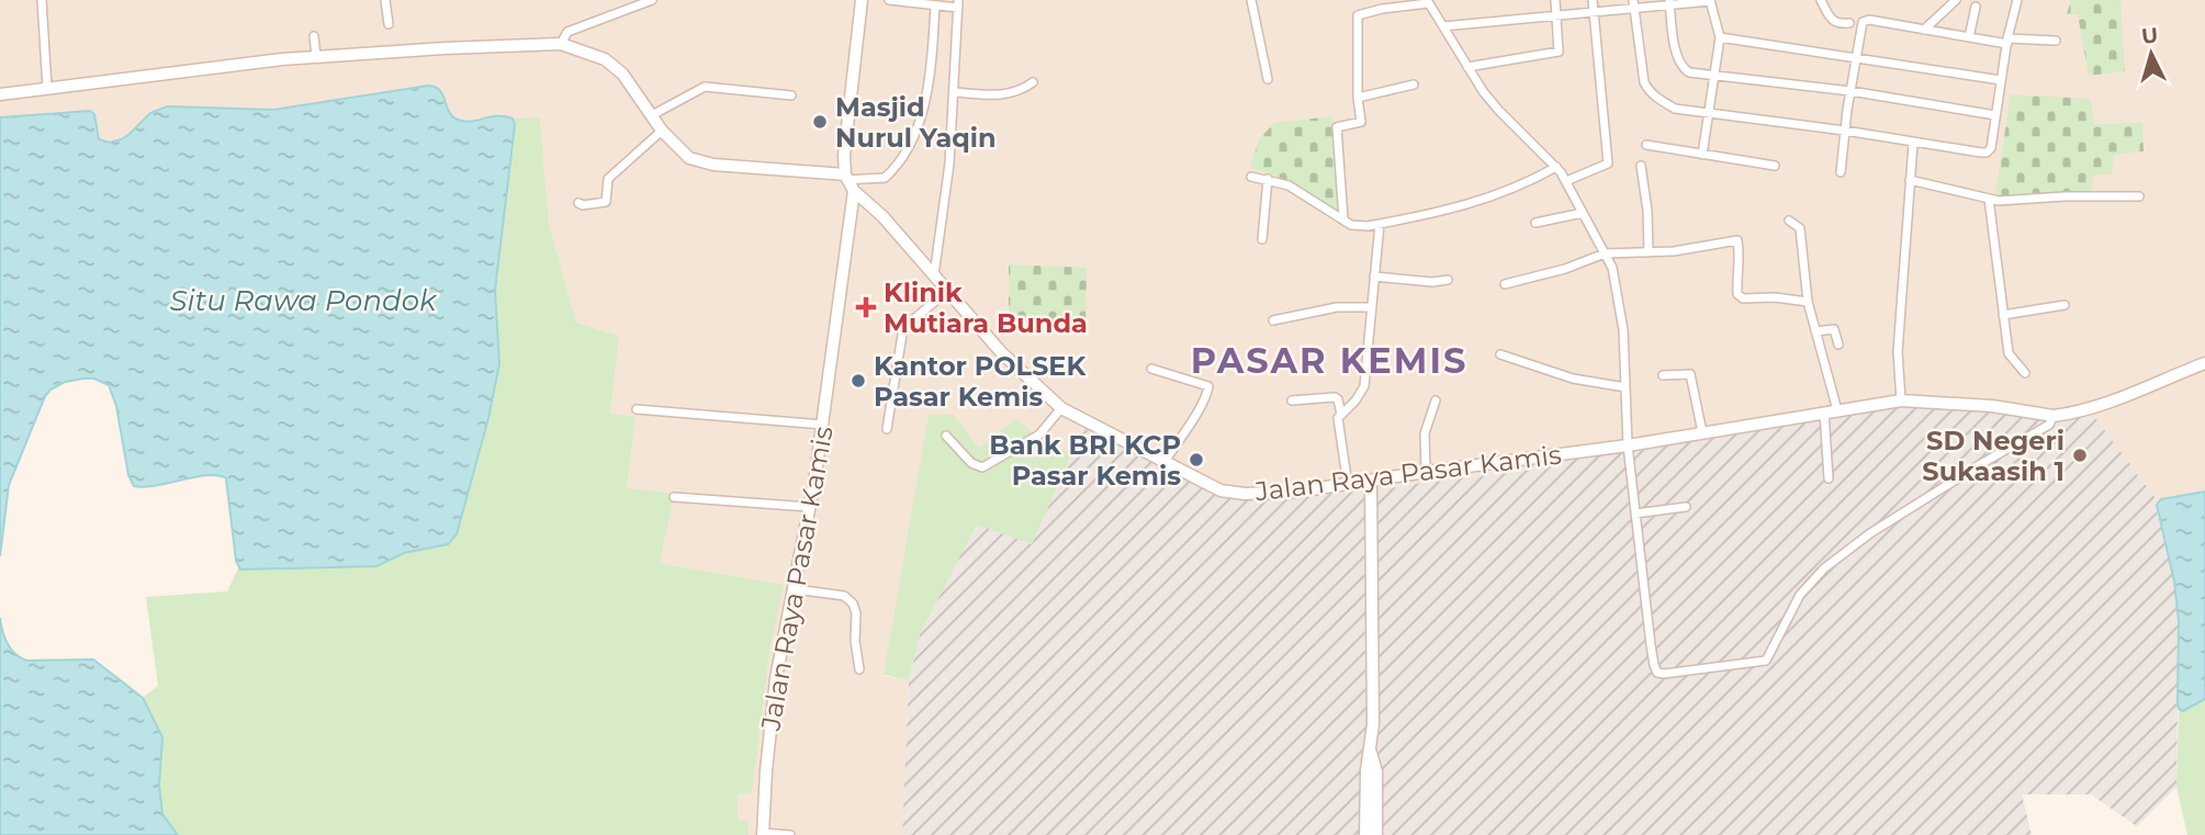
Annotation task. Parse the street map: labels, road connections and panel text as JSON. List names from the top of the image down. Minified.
{"streets":{"main road":["Jalan Raya Pasar Kamis"]},"districts":["PASAR KEMIS"],"water":["Situ Rawa Pondok"],"places":{"other":["Masjid Nurul Yaqin","Kantor POLSEK Pasar Kemis","SD Negeri Sukaasih 1","Bank BRI KCP Pasar Kemis"],"health":["Klinik Mutiara Bunda"]},"north":"top"}
